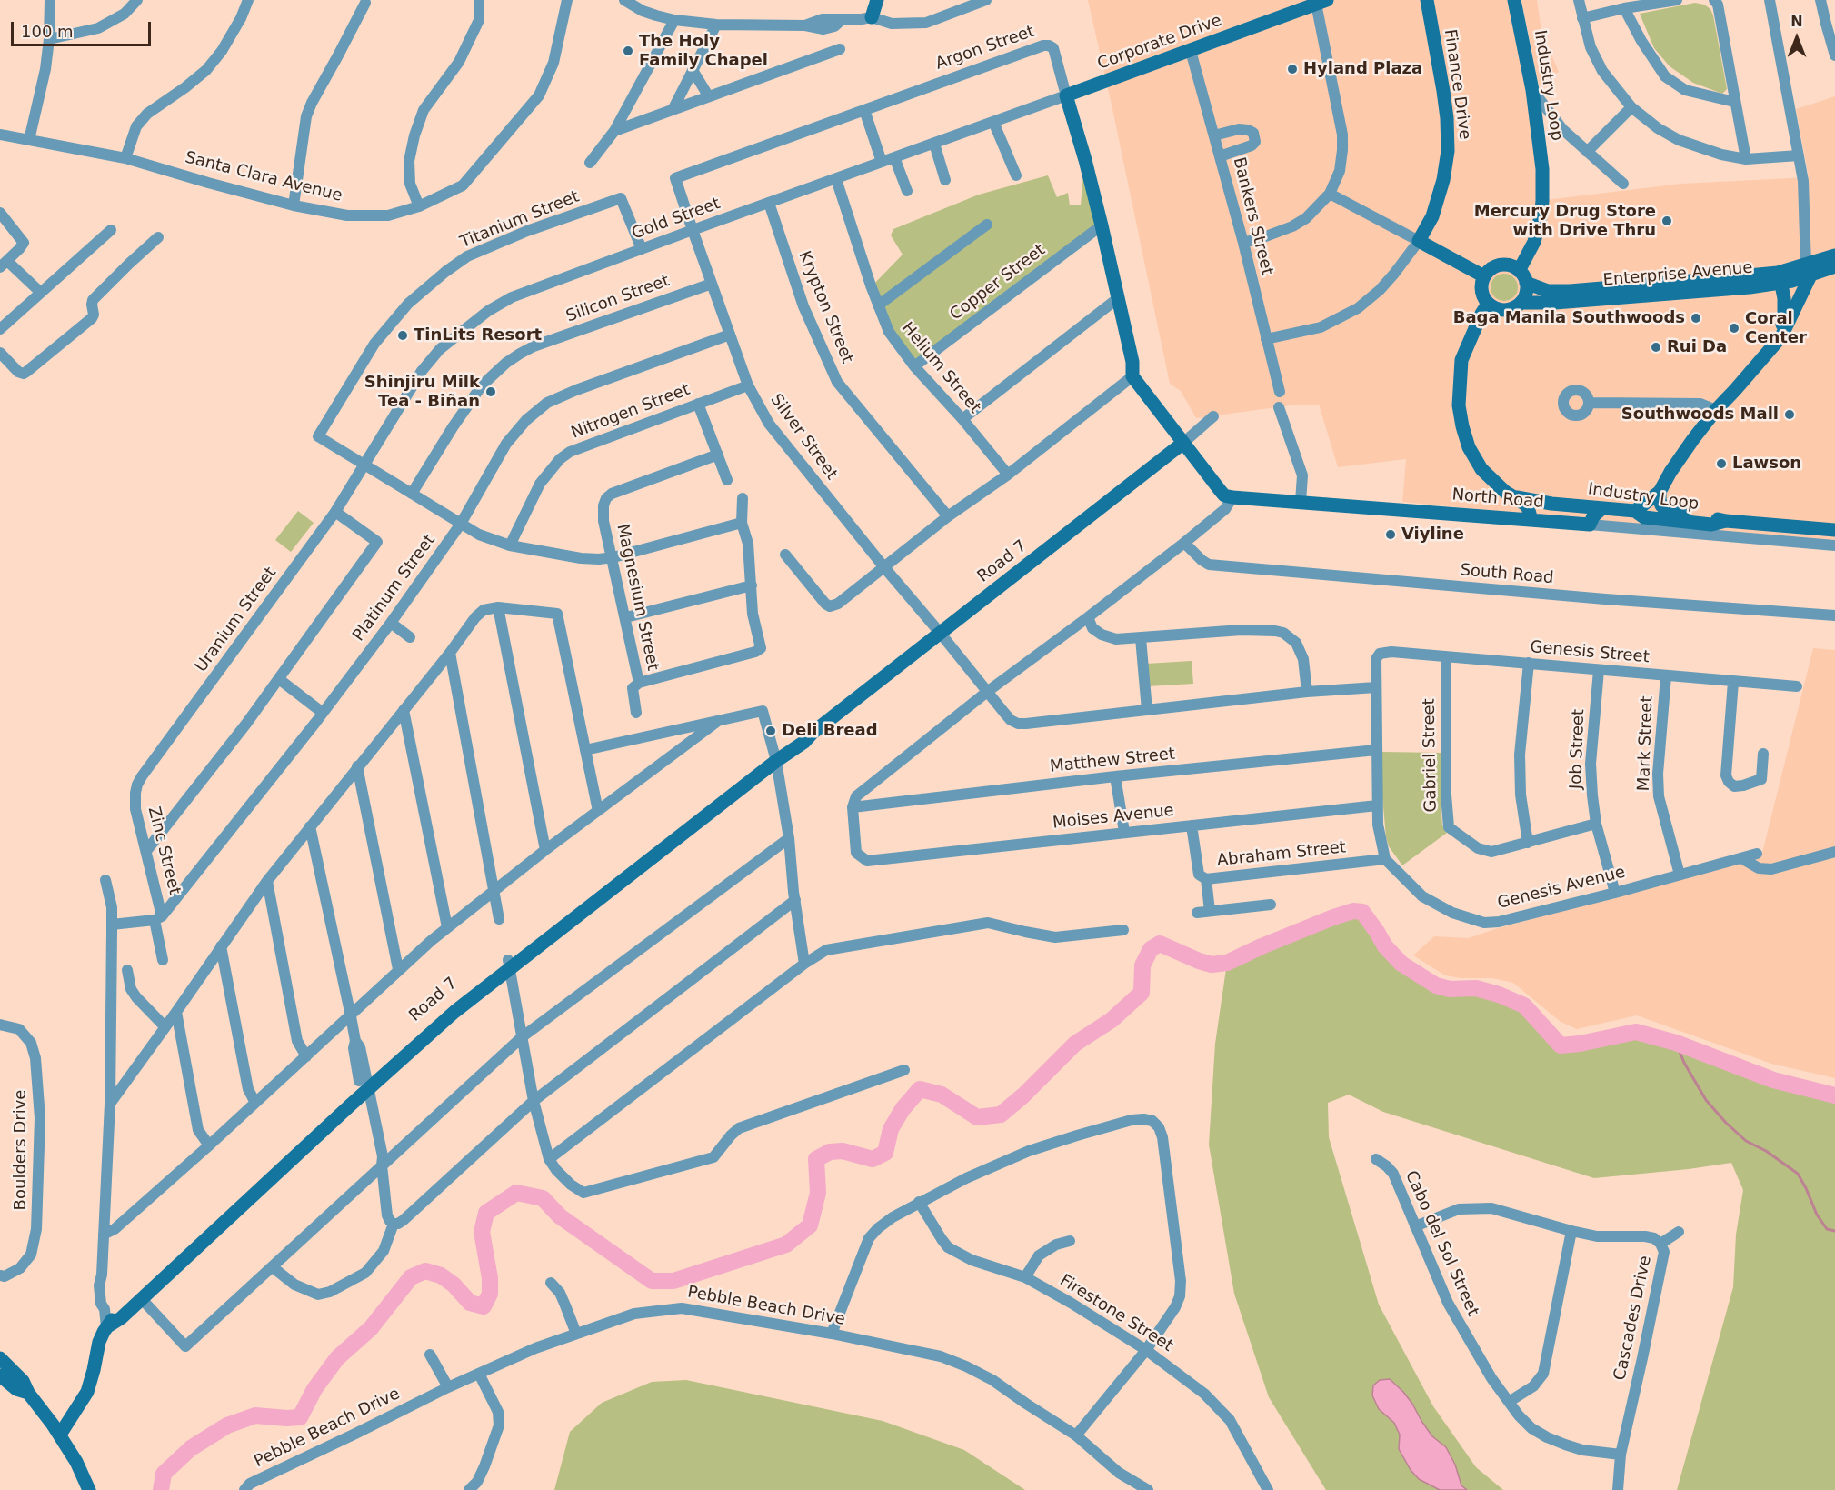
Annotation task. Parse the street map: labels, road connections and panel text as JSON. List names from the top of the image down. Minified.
{"streets":{"street":["Corporate Drive","Argon Street","Finance Drive","Industry Loop","Santa Clara Avenue","Bankers Street","Gold Street","Titanium Street","Enterprise Avenue","Copper Street","Silicon Street","Krypton Street","Helium Street","Nitrogen Street","Silver Street","North Road","Road 7","South Road","Platinum Street","Magnesium Street","Uranium Street","Genesis Street","Mark Street","Job Street","Gabriel Street","Matthew Street","Moises Avenue","Zinc Street","Abraham Street","Genesis Avenue","Boulders Drive","Cabo del Sol Street","Pebble Beach Drive","Firestone Street","Cascades Drive"]},"crossings":[["Corporate Drive","Argon Street"],["Corporate Drive","Bankers Street"],["Corporate Drive","Gold Street"],["Argon Street","Gold Street"],["Argon Street","Copper Street"],["Argon Street","Silver Street"],["Finance Drive","Bankers Street"],["Industry Loop","Enterprise Avenue"],["Gold Street","Titanium Street"],["Gold Street","Krypton Street"],["Gold Street","Helium Street"],["Gold Street","Silver Street"],["Gold Street","Uranium Street"],["Titanium Street","Uranium Street"],["Copper Street","Helium Street"],["Silicon Street","Silver Street"],["Nitrogen Street","Silver Street"],["Silver Street","Road 7"],["Silver Street","Platinum Street"],["Platinum Street","Zinc Street"],["Uranium Street","Zinc Street"],["Genesis Street","Mark Street"],["Genesis Street","Job Street"],["Genesis Street","Gabriel Street"],["Mark Street","Genesis Avenue"],["Job Street","Gabriel Street"],["Job Street","Genesis Avenue"],["Matthew Street","Moises Avenue"],["Moises Avenue","Abraham Street"],["Abraham Street","Genesis Avenue"],["Cabo del Sol Street","Cascades Drive"]],"places":["The Holy Family Chapel","Hyland Plaza","Mercury Drug Store with Drive Thru","Baga Manila Southwoods","Coral Center","TinLits Resort","Rui Da","Shinjiru Milk Tea - Biñan","Southwoods Mall","Lawson","Viyline","Deli Bread"],"scale_bar":"100 m","north":"top"}
